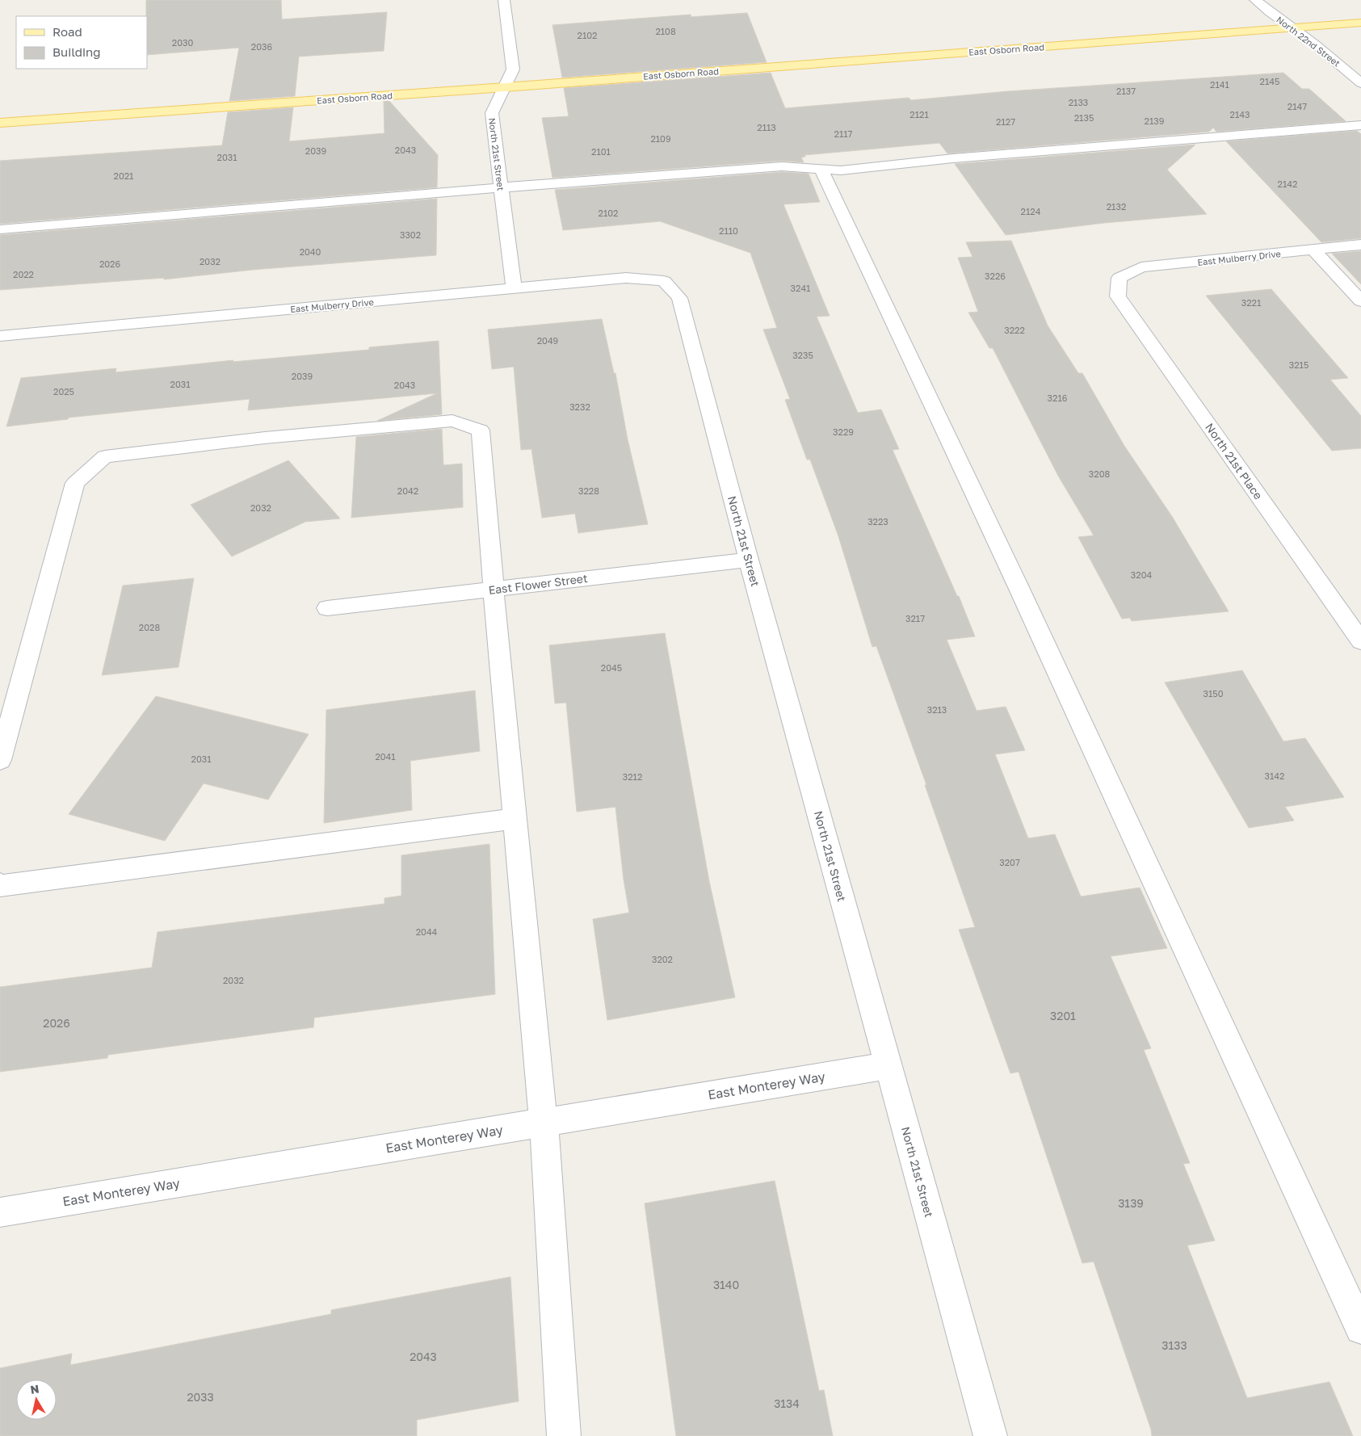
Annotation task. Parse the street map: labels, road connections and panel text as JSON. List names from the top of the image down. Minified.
{"streets":{"main road":["East Osborn Road"],"street":["North 22nd Street","North 21st Street","East Mulberry Drive","North 21st Place","East Flower Street","East Monterey Way"]},"crossings":[["North 22nd Street","East Osborn Road"],["East Osborn Road","North 21st Street"],["North 21st Street","East Mulberry Drive"],["North 21st Street","East Flower Street"],["North 21st Street","East Monterey Way"],["East Mulberry Drive","North 21st Place"]],"house_numbers":["2108","2102","2030","2036","2145","2141","2137","2133","2147","2121","2143","2135","2139","2127","2113","2117","2109","2043","2039","2101","2031","2021","2142","2132","2124","2102","2110","3302","2040","2032","2026","2022","3226","3241","3221","3222","2049","3235","3215","2039","2031","2043","2025","3216","3232","3229","3208","2042","3228","2032","3223","3204","3217","2028","2045","3150","3213","2041","2031","3142","3212","3207","2044","3202","2032","3201","2026","3139","3140","3133","2043","2033","3134"],"legend":["Road","Building"],"north":"top"}
